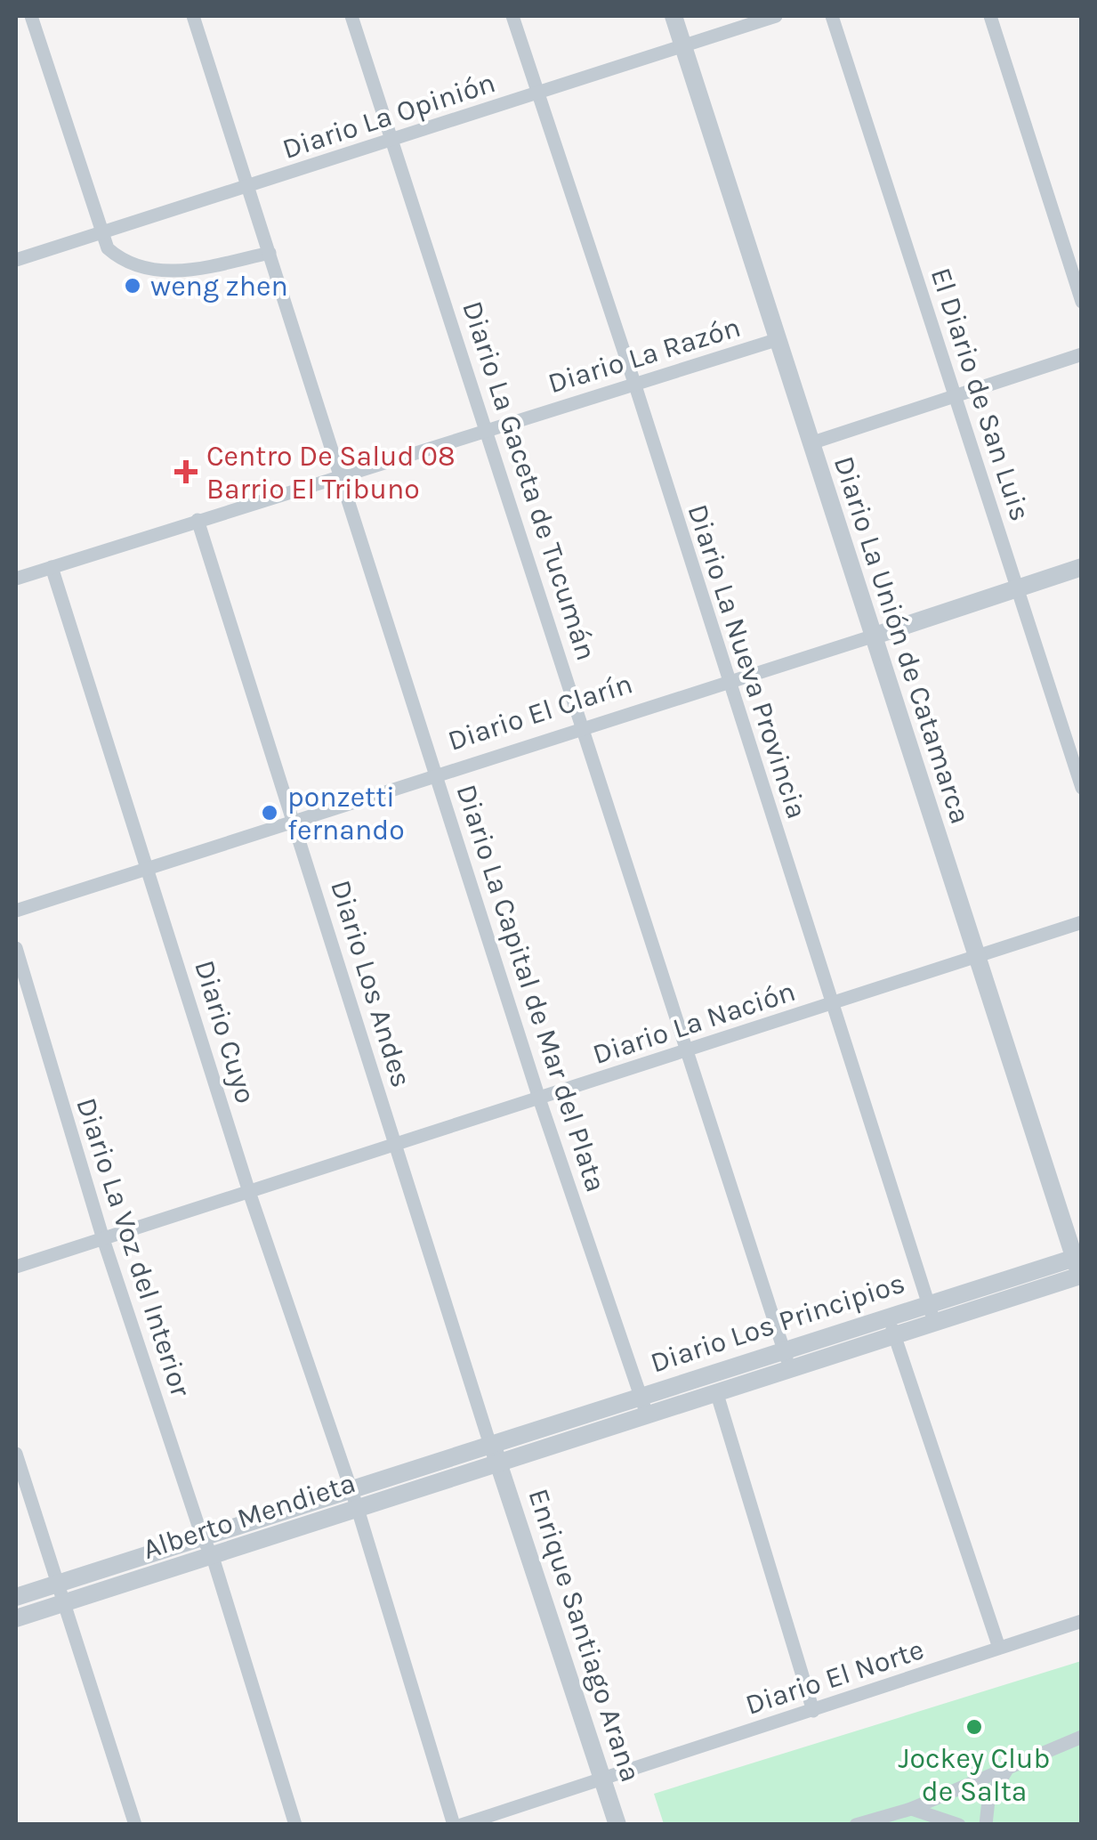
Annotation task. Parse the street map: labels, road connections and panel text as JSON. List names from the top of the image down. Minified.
{"streets":{"street":["Diario La Opinión","Diario La Razón","El Diario de San Luis","Diario La Gaceta de Tucumán","Diario La Unión de Catamarca","Diario La Nueva Provincia","Diario El Clarín","Diario Los Andes","Diario La Capital de Mar del Plata","Diario La Nación","Diario Cuyo","Diario La Voz del Interior","Diario Los Principios","Alberto Mendieta","Enrique Santiago Arana","Diario El Norte"]},"crossings":[["Diario La Opinión","Diario La Gaceta de Tucumán"],["Diario La Opinión","Diario La Unión de Catamarca"],["Diario La Opinión","Diario La Nueva Provincia"],["Diario La Opinión","Diario La Capital de Mar del Plata"],["Diario La Razón","Diario La Gaceta de Tucumán"],["Diario La Razón","Diario La Unión de Catamarca"],["Diario La Razón","Diario La Nueva Provincia"],["Diario La Razón","Diario Los Andes"],["Diario La Razón","Diario La Capital de Mar del Plata"],["Diario La Razón","Diario Cuyo"],["El Diario de San Luis","Diario El Clarín"],["Diario La Gaceta de Tucumán","Diario El Clarín"],["Diario La Gaceta de Tucumán","Diario La Nación"],["Diario La Gaceta de Tucumán","Diario Los Principios"],["Diario La Unión de Catamarca","Diario El Clarín"],["Diario La Unión de Catamarca","Diario La Nación"],["Diario La Unión de Catamarca","Diario Los Principios"],["Diario La Nueva Provincia","Diario El Clarín"],["Diario La Nueva Provincia","Diario La Nación"],["Diario La Nueva Provincia","Diario Los Principios"],["Diario El Clarín","Diario Los Andes"],["Diario El Clarín","Diario La Capital de Mar del Plata"],["Diario El Clarín","Diario Cuyo"],["Diario Los Andes","Diario La Nación"],["Diario Los Andes","Diario Los Principios"],["Diario Los Andes","Alberto Mendieta"],["Diario Los Andes","Enrique Santiago Arana"],["Diario La Capital de Mar del Plata","Diario La Nación"],["Diario La Capital de Mar del Plata","Diario Los Principios"],["Diario La Nación","Diario Cuyo"],["Diario La Nación","Diario La Voz del Interior"],["Diario Cuyo","Alberto Mendieta"],["Diario La Voz del Interior","Alberto Mendieta"],["Diario Los Principios","Alberto Mendieta"],["Diario Los Principios","Enrique Santiago Arana"],["Alberto Mendieta","Enrique Santiago Arana"],["Enrique Santiago Arana","Diario El Norte"]],"places":{"other":["weng zhen","ponzetti fernando","Jockey Club de Salta"],"health":["Centro De Salud 08 Barrio El Tribuno"]}}
